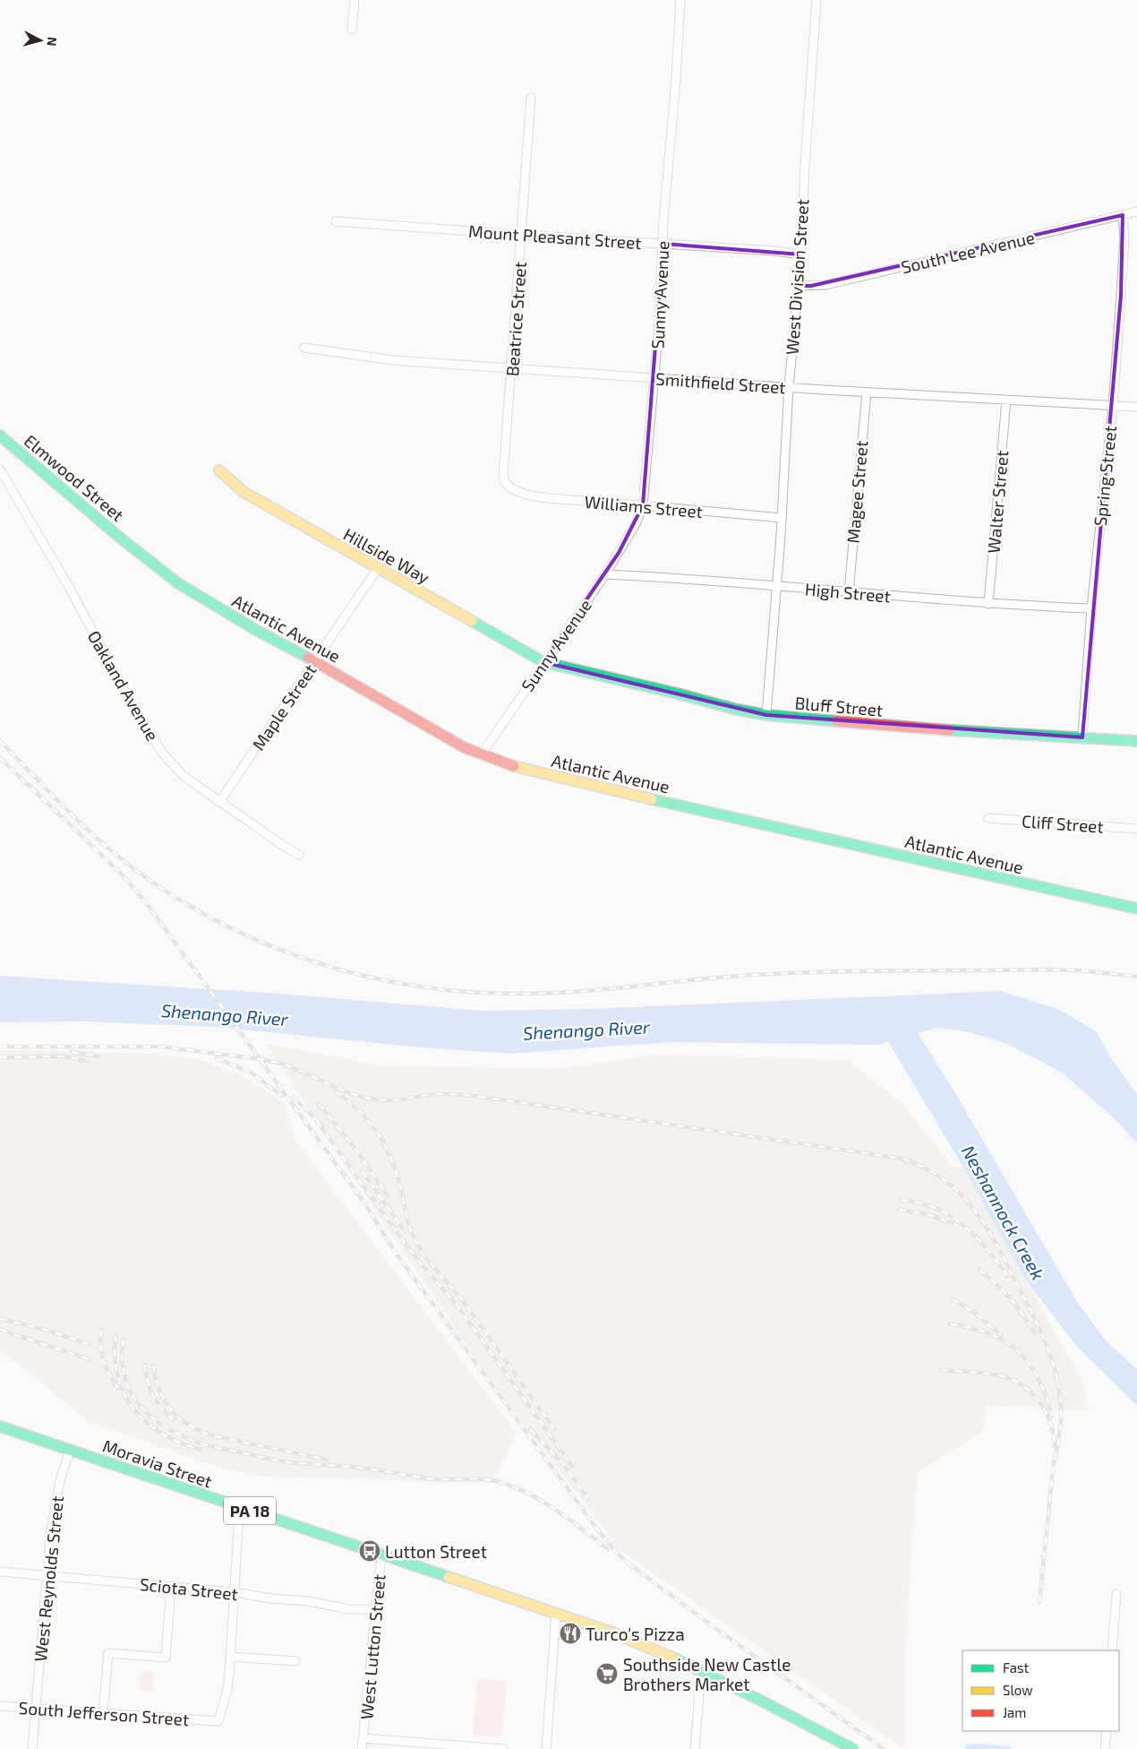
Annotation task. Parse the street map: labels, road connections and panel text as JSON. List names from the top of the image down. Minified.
{"streets":{"street":["Mount Pleasant Street","South Lee Avenue","West Division Street","Sunny Avenue","Beatrice Street","Smithfield Street","Spring Street","Elmwood Street","Magee Street","Walter Street","Williams Street","Hillside Way","High Street","Atlantic Avenue","Oakland Avenue","Bluff Street","Maple Street","Cliff Street","Moravia Street","PA 18","West Reynolds Street","Sciota Street","West Lutton Street","South Jefferson Street"]},"crossings":[["Mount Pleasant Street","West Division Street"],["Mount Pleasant Street","Sunny Avenue"],["Mount Pleasant Street","Beatrice Street"],["South Lee Avenue","West Division Street"],["South Lee Avenue","Spring Street"],["West Division Street","Smithfield Street"],["West Division Street","Williams Street"],["West Division Street","High Street"],["West Division Street","Bluff Street"],["Sunny Avenue","Smithfield Street"],["Sunny Avenue","Williams Street"],["Sunny Avenue","Hillside Way"],["Sunny Avenue","High Street"],["Sunny Avenue","Atlantic Avenue"],["Sunny Avenue","Bluff Street"],["Beatrice Street","Smithfield Street"],["Beatrice Street","Williams Street"],["Smithfield Street","Spring Street"],["Smithfield Street","Magee Street"],["Smithfield Street","Walter Street"],["Spring Street","High Street"],["Spring Street","Bluff Street"],["Elmwood Street","Atlantic Avenue"],["Magee Street","High Street"],["Walter Street","High Street"],["Hillside Way","Bluff Street"],["Hillside Way","Maple Street"],["Atlantic Avenue","Maple Street"],["Oakland Avenue","Maple Street"],["Moravia Street","West Reynolds Street"],["Moravia Street","West Lutton Street"],["West Reynolds Street","Sciota Street"],["West Reynolds Street","South Jefferson Street"],["Sciota Street","West Lutton Street"]],"water":["Shenango River","Neshannock Creek"],"places":{"bus stop":["Lutton Street"],"restaurant":["Turco's Pizza"],"supermarket":["Southside New Castle Brothers Market"]},"legend":["Fast","Slow","Jam"],"north":"right"}
